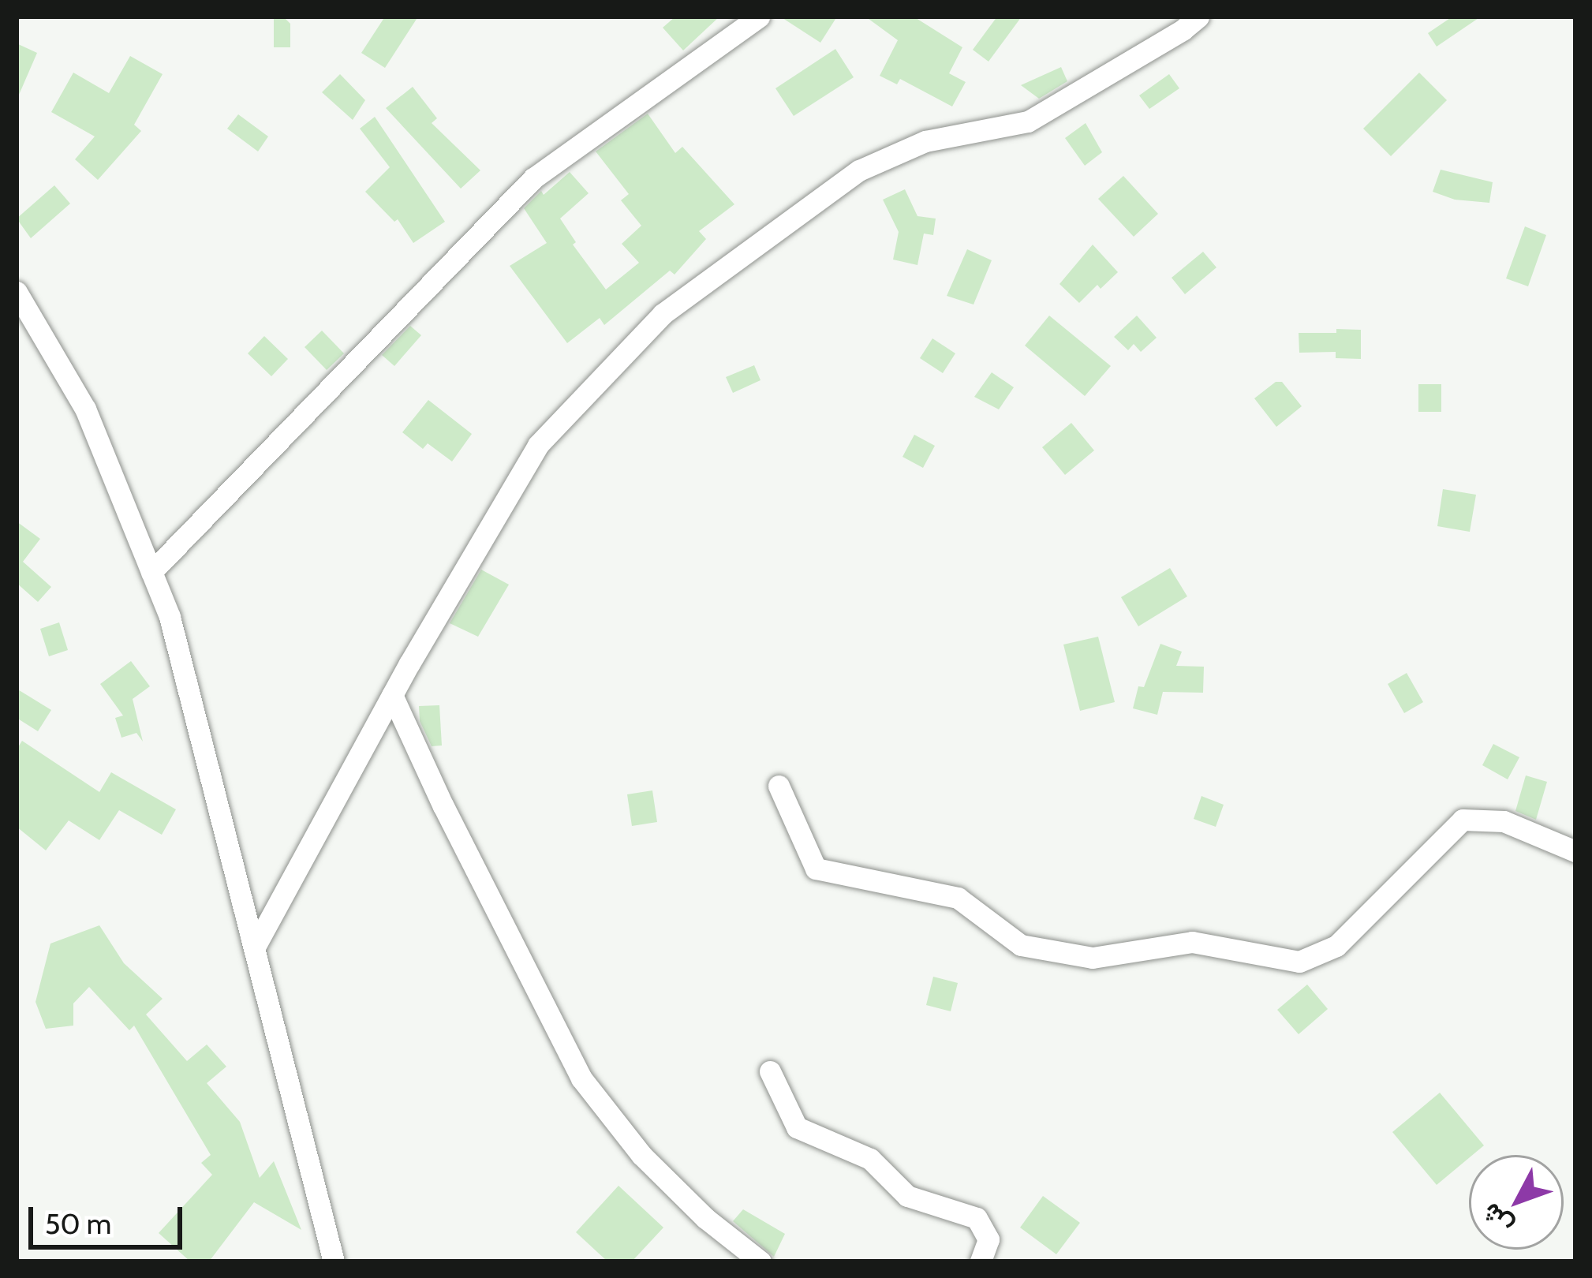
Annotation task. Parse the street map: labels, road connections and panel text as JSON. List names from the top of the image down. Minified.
{"scale_bar":"50 m","north":"bottom left"}
